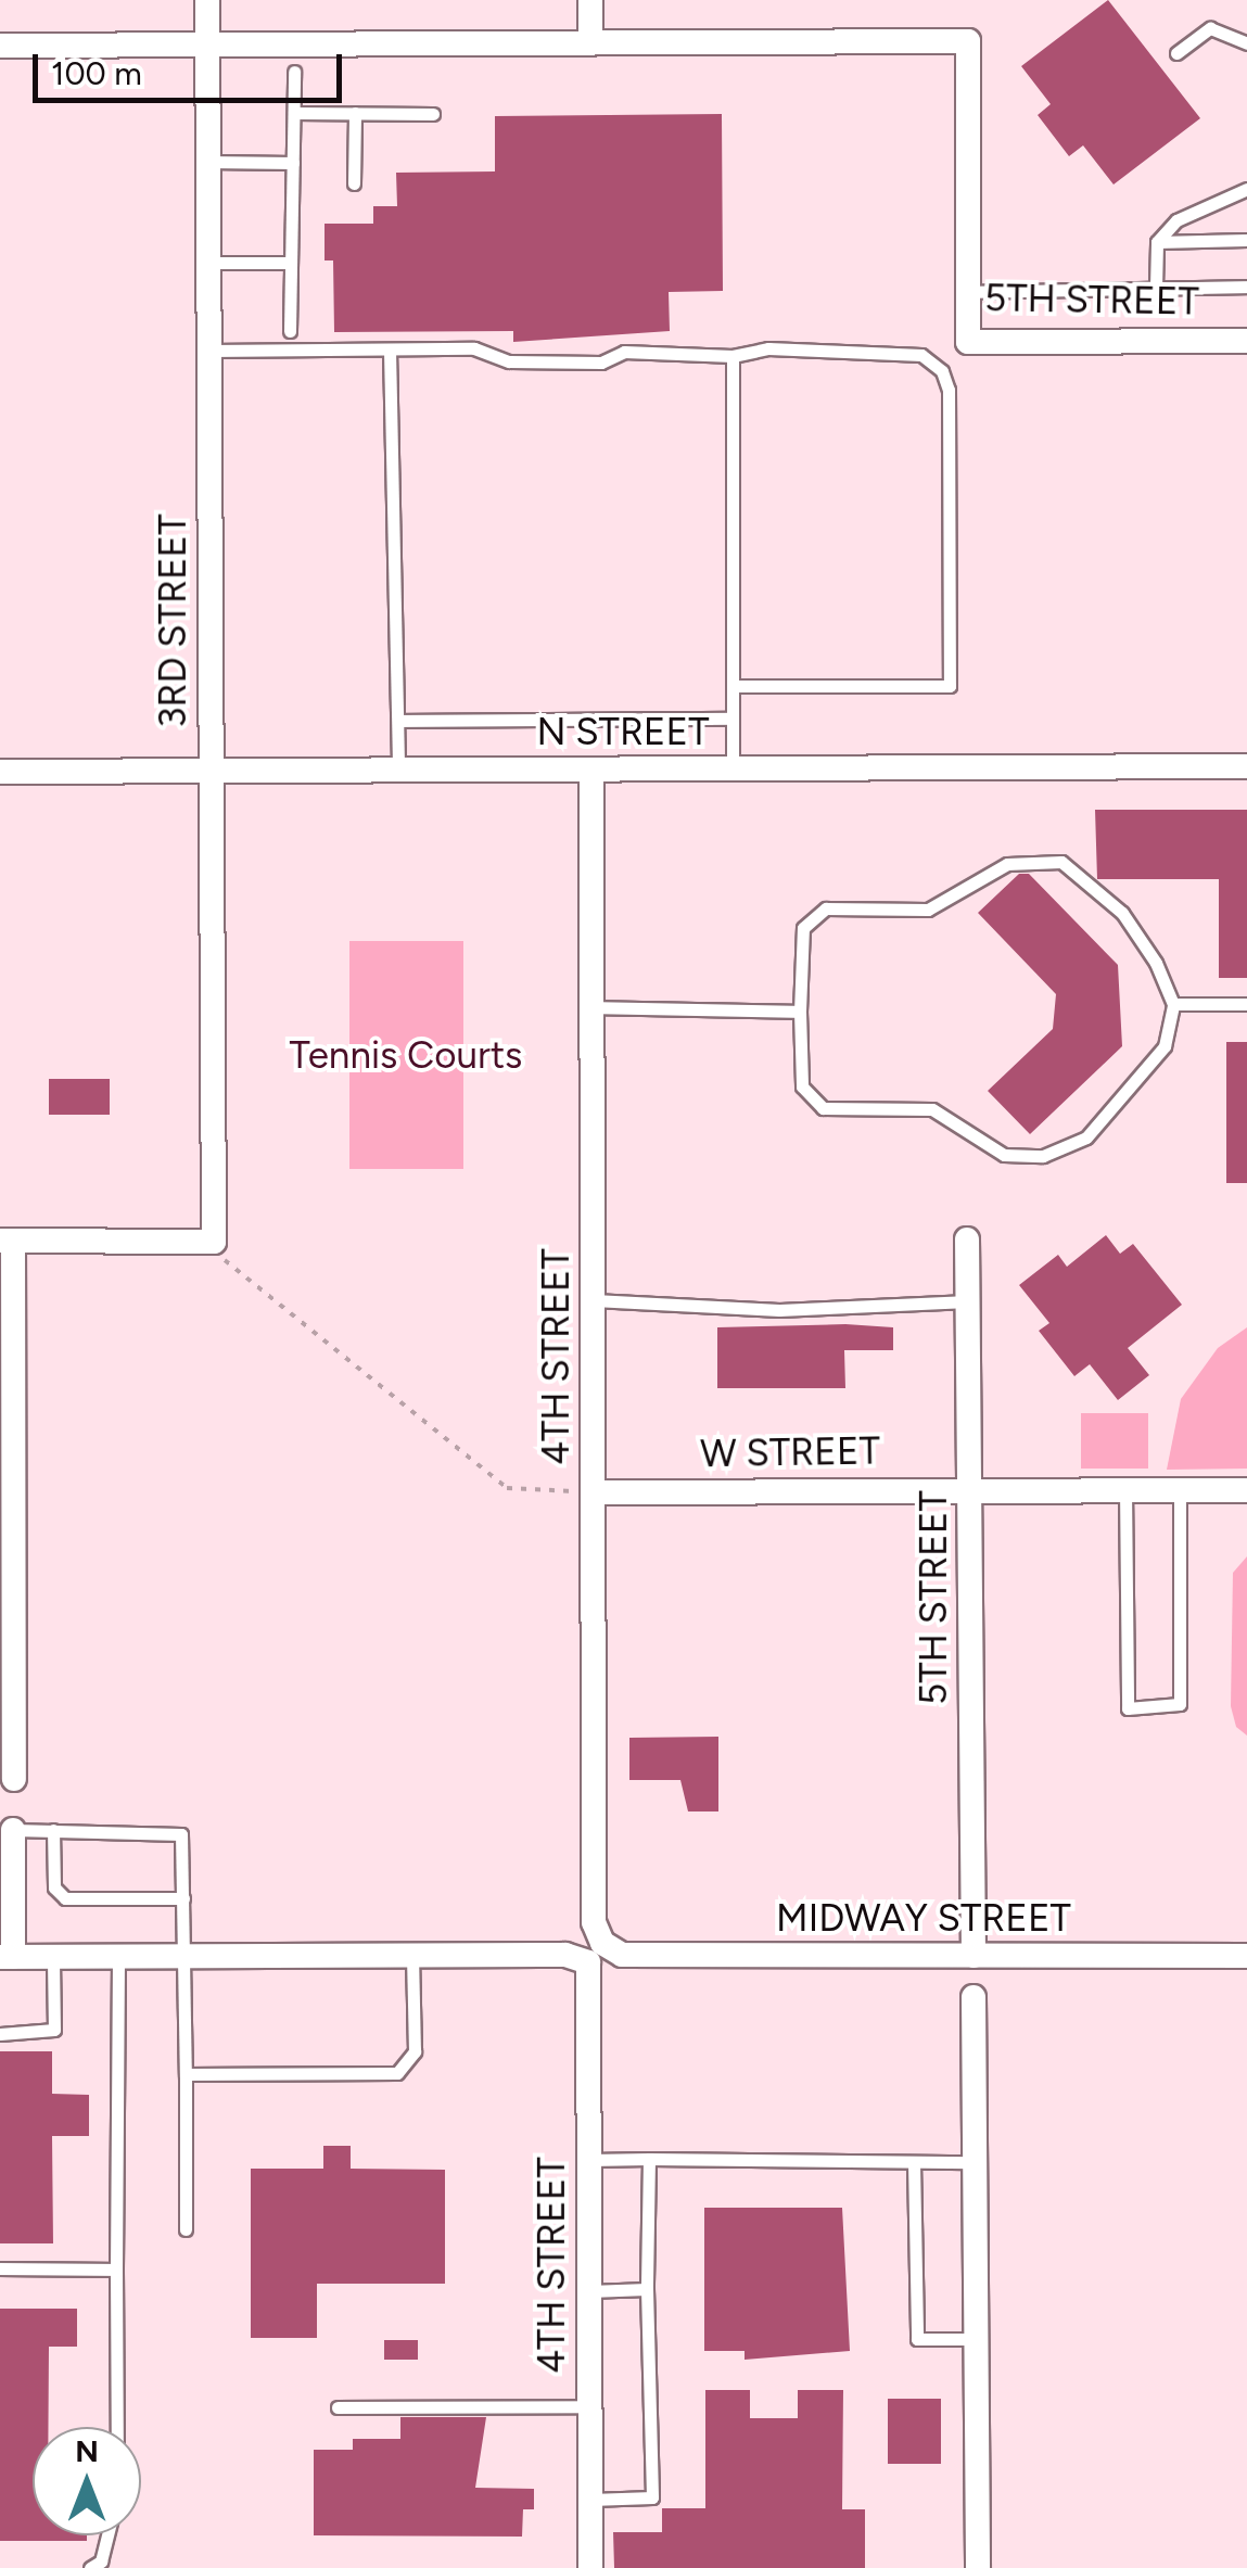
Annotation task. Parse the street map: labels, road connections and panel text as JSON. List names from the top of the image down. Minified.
{"streets":{"street":["5TH STREET","3RD STREET","N STREET","4TH STREET","W STREET","MIDWAY STREET"]},"crossings":[["5TH STREET","W STREET"],["5TH STREET","MIDWAY STREET"],["3RD STREET","N STREET"],["N STREET","4TH STREET"],["4TH STREET","W STREET"],["4TH STREET","MIDWAY STREET"]],"parks":["Tennis Courts"],"scale_bar":"100 m","north":"top"}
